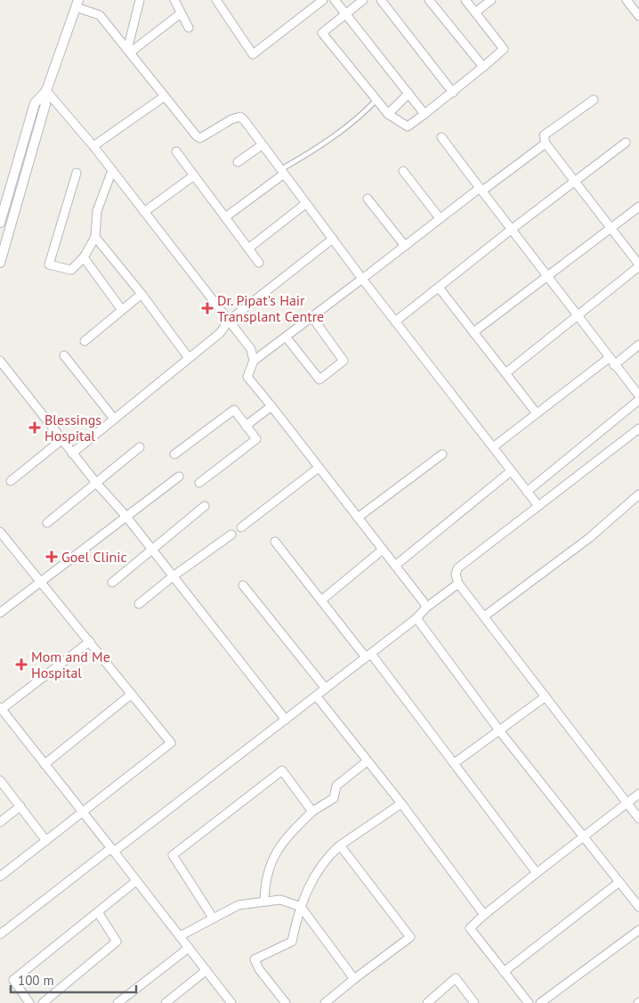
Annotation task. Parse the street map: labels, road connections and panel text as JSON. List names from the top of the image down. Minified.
{"places":{"health":["Dr. Pipat's Hair Transplant Centre","Blessings Hospital","Goel Clinic","Mom and Me Hospital"]},"scale_bar":"100 m"}
